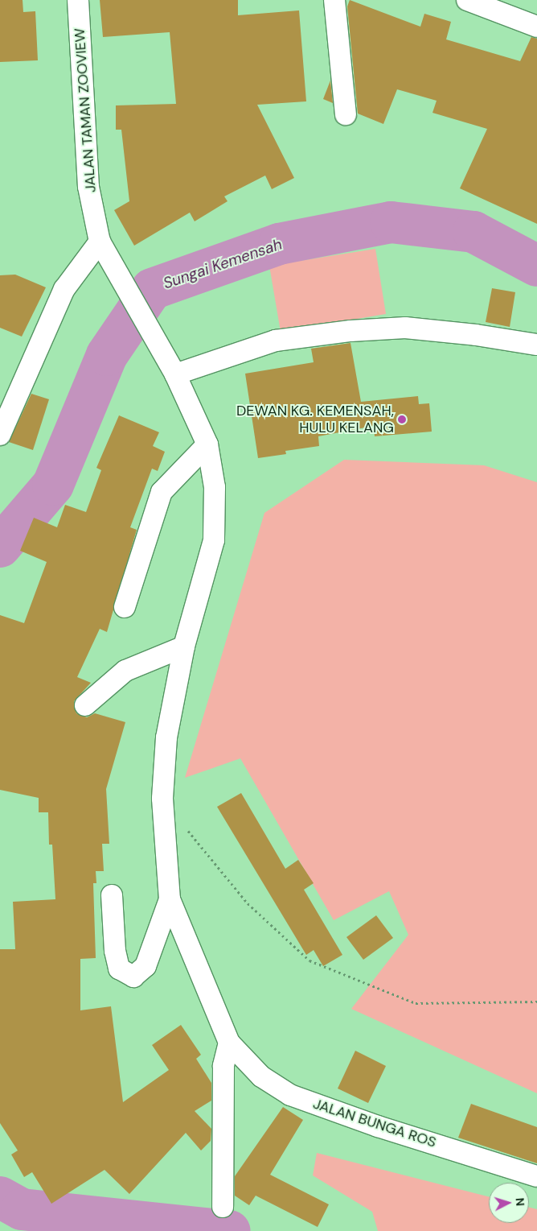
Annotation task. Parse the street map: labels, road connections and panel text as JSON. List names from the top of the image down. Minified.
{"streets":{"street":["JALAN TAMAN ZOOVIEW","JALAN BUNGA ROS"]},"water":["Sungai Kemensah"],"places":["DEWAN KG. KEMENSAH, HULU KELANG"],"north":"right"}
